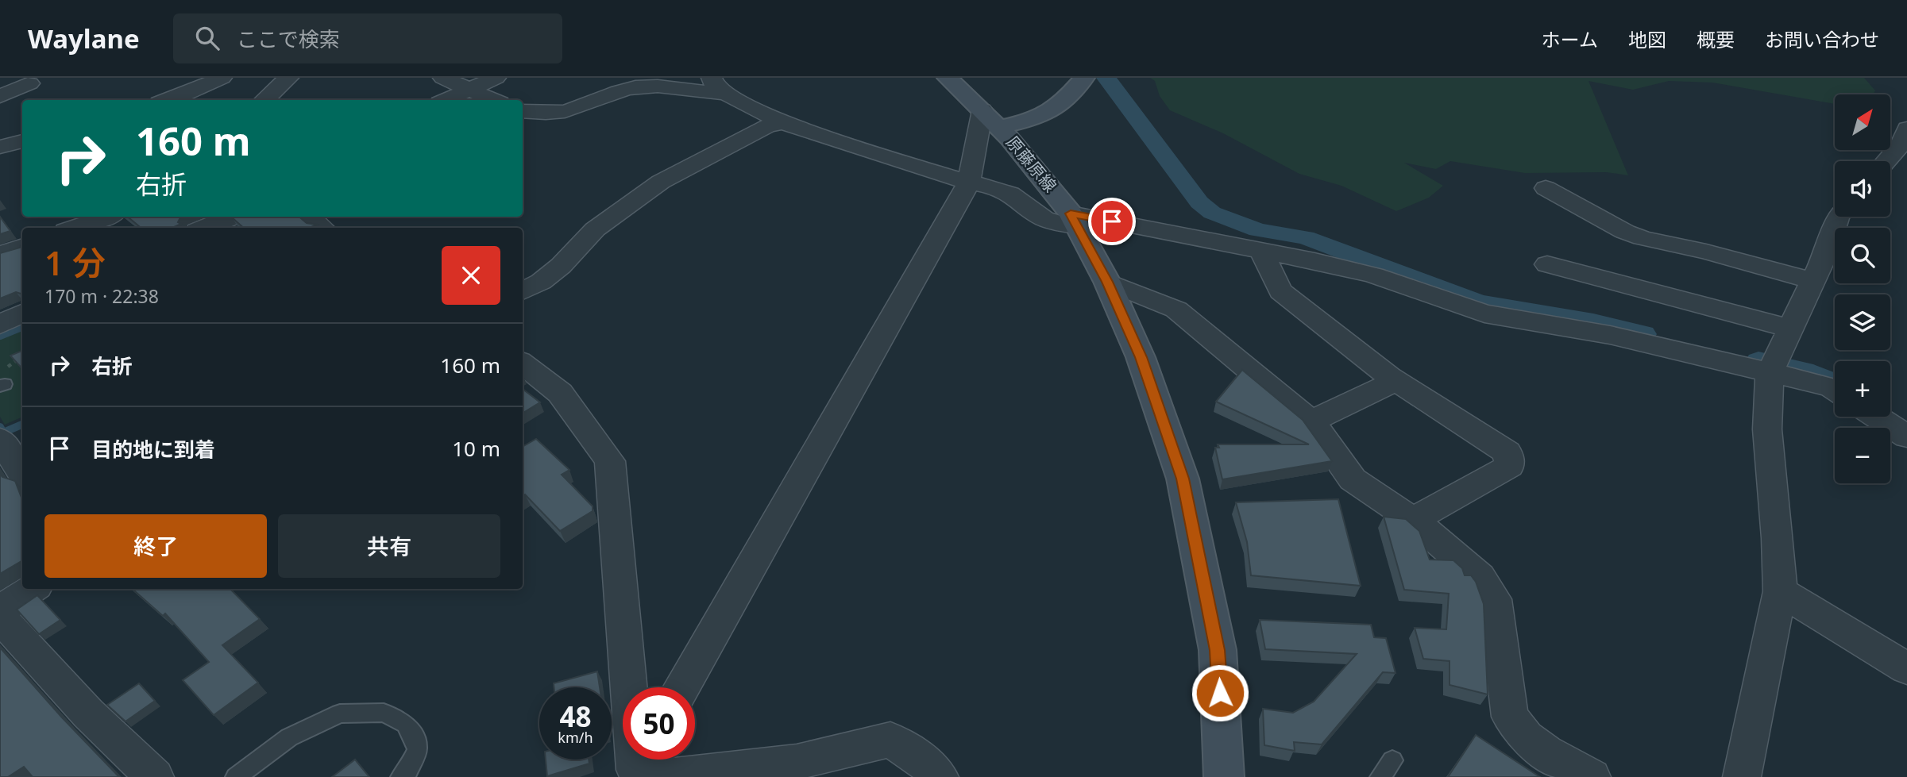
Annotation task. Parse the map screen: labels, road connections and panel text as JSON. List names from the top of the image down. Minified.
{"streets":{"main road":["原藤原線"]},"north":"top right","page":{"header":"Waylane","search":"ここで検索","nav":["ホーム","地図","概要","お問い合わせ"],"map_buttons":["+","−"],"turn":["160 m","右折"],"heading":["1 分","170 m · 22:38"],"list":[{"name":"右折","value":"160 m"},{"name":"目的地に到着","value":"10 m"}],"buttons":["終了","共有"],"speed":"48 km/h","limit":"50"}}
